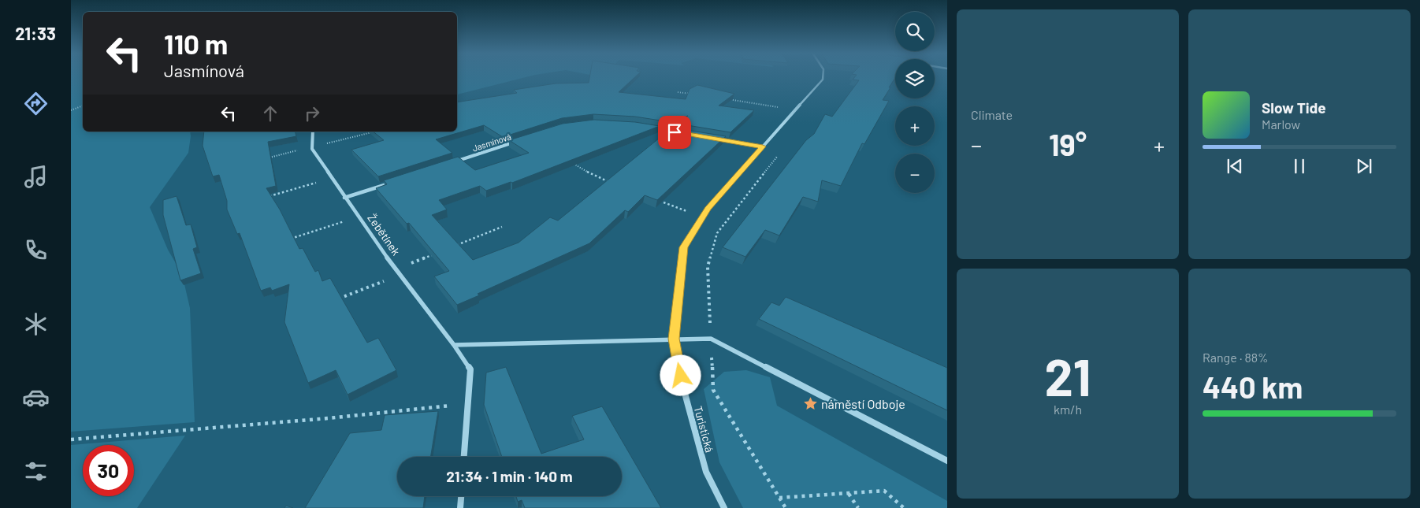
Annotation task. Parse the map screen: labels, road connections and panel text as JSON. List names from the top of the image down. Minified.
{"streets":{"street":["Jasmínová","Žebětínek","Turistická"]},"places":{"place":["náměstí Odboje"]},"page":{"tabs":"21:33","tile":["Climate",["21","km/h"],["Range · 88%","440 km"]],"map_buttons":["+","−"],"turn":["110 m","Jasmínová"],"song":["Slow Tide","Marlow"],"heat":["−","19°","+"],"limit":"30","trip":"21:34 · 1 min · 140 m"}}
